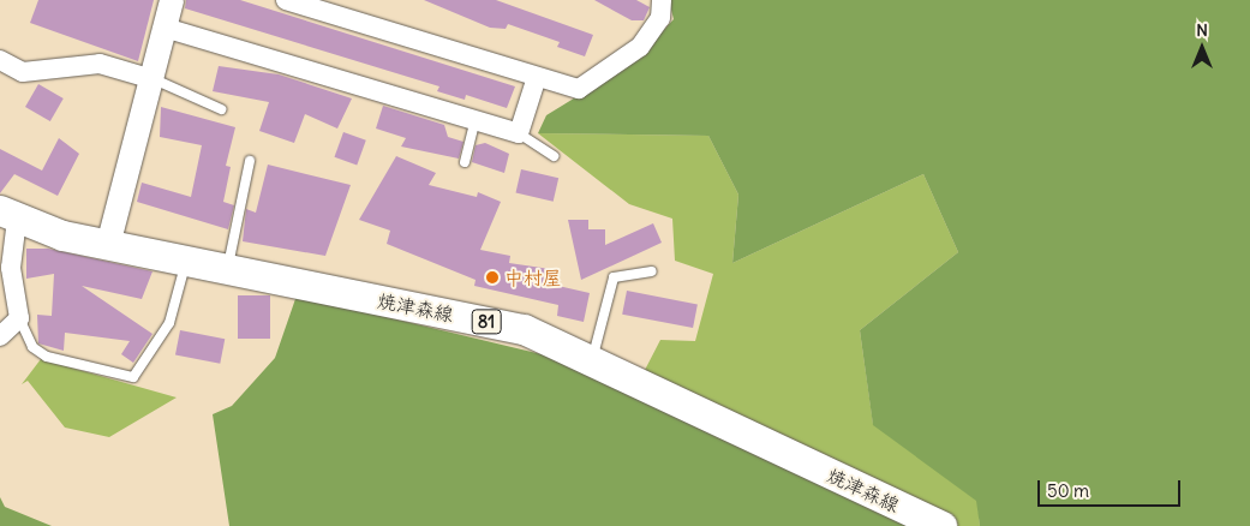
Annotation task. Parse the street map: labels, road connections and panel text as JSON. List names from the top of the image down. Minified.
{"streets":{"main road":["焼津森線","81"]},"places":["中村屋"],"scale_bar":"50 m","north":"top"}
